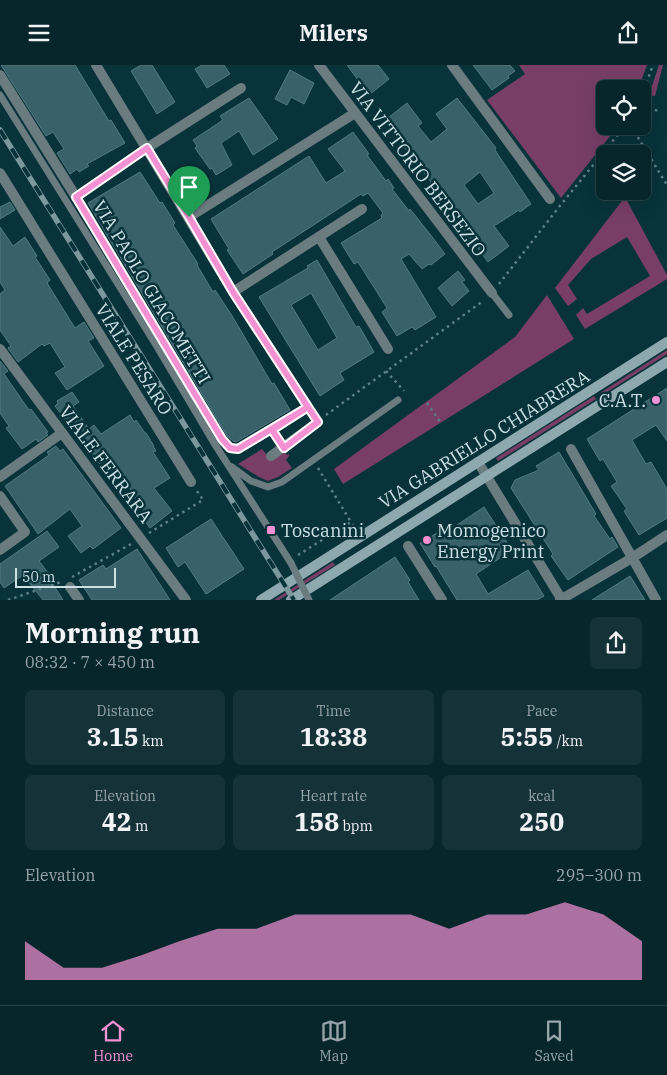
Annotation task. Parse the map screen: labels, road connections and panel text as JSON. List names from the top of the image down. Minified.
{"streets":{"street":["VIA VITTORIO BERSEZIO","VIA PAOLO GIACOMETTI","VIALE PESARO","VIA GABRIELLO CHIABRERA","VIALE FERRARA"]},"places":{"other":["C.A.T.","Momogenico Energy Print"],"transit":["Toscanini"]},"scale_bar":"50 m","page":{"header":"Milers","scale":"50 m","heading":["Morning run","08:32 · 7 × 450 m"],"stats":[["Distance","3.15 km"],["Time","18:38"],["Pace","5:55 /km"],["Elevation","42 m"],["Heart rate","158 bpm"],["kcal","250"]],"chart":["Elevation","295–300 m"],"tabs":["Home","Map","Saved"]}}
